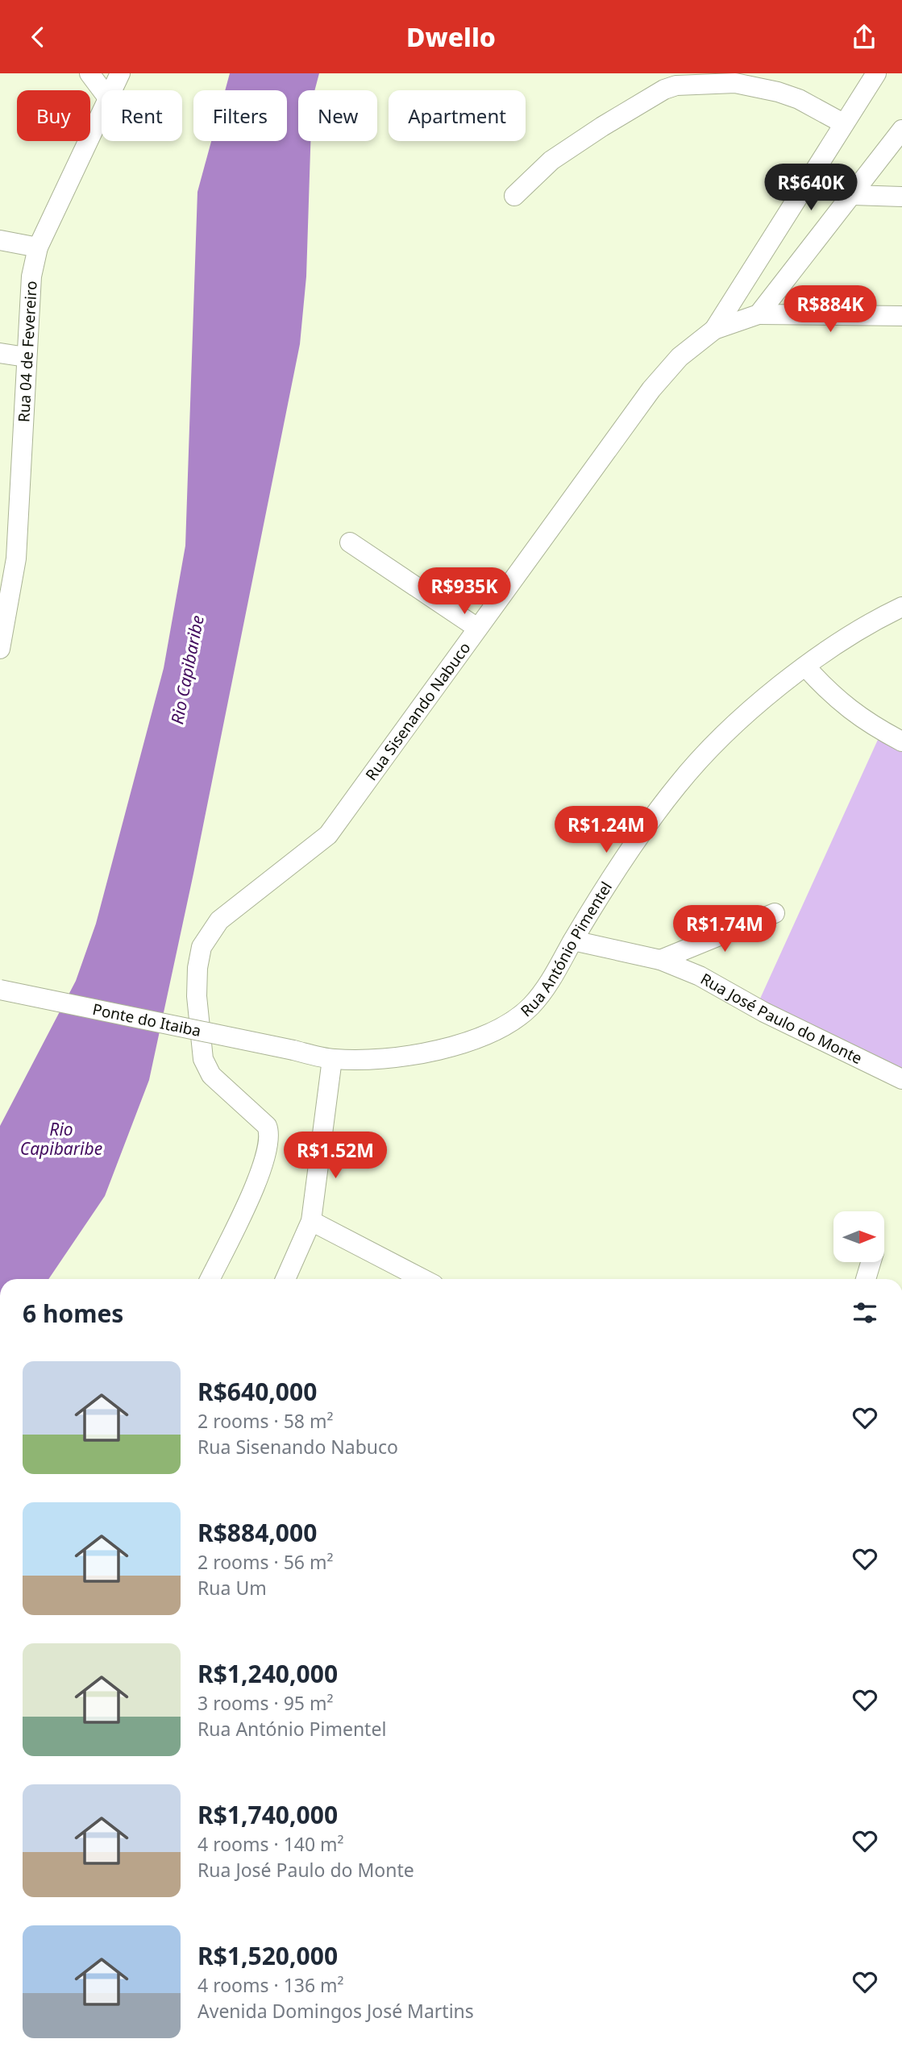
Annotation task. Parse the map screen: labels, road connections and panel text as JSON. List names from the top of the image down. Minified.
{"streets":{"street":["Rua 04 de Fevereiro","Rua Sisenando Nabuco","Rua António Pimentel","Rua José Paulo do Monte","Ponte do Itaiba"]},"crossings":[["Rua António Pimentel","Rua José Paulo do Monte"],["Rua António Pimentel","Ponte do Itaiba"]],"water":["Rio Capibaribe"],"north":"right","page":{"header":"Dwello","chip":["Buy","Rent","Filters","New","Apartment"],"price":["R$640K","R$884K","R$935K","R$1.24M","R$1.74M","R$1.52M"],"heading":"6 homes","list":[{"name":"R$640,000","note":"2 rooms · 58 m² · Rua Sisenando Nabuco"},{"name":"R$884,000","note":"2 rooms · 56 m² · Rua Um"},{"name":"R$1,240,000","note":"3 rooms · 95 m² · Rua António Pimentel"},{"name":"R$1,740,000","note":"4 rooms · 140 m² · Rua José Paulo do Monte"},{"name":"R$1,520,000","note":"4 rooms · 136 m² · Avenida Domingos José Martins"}]}}
